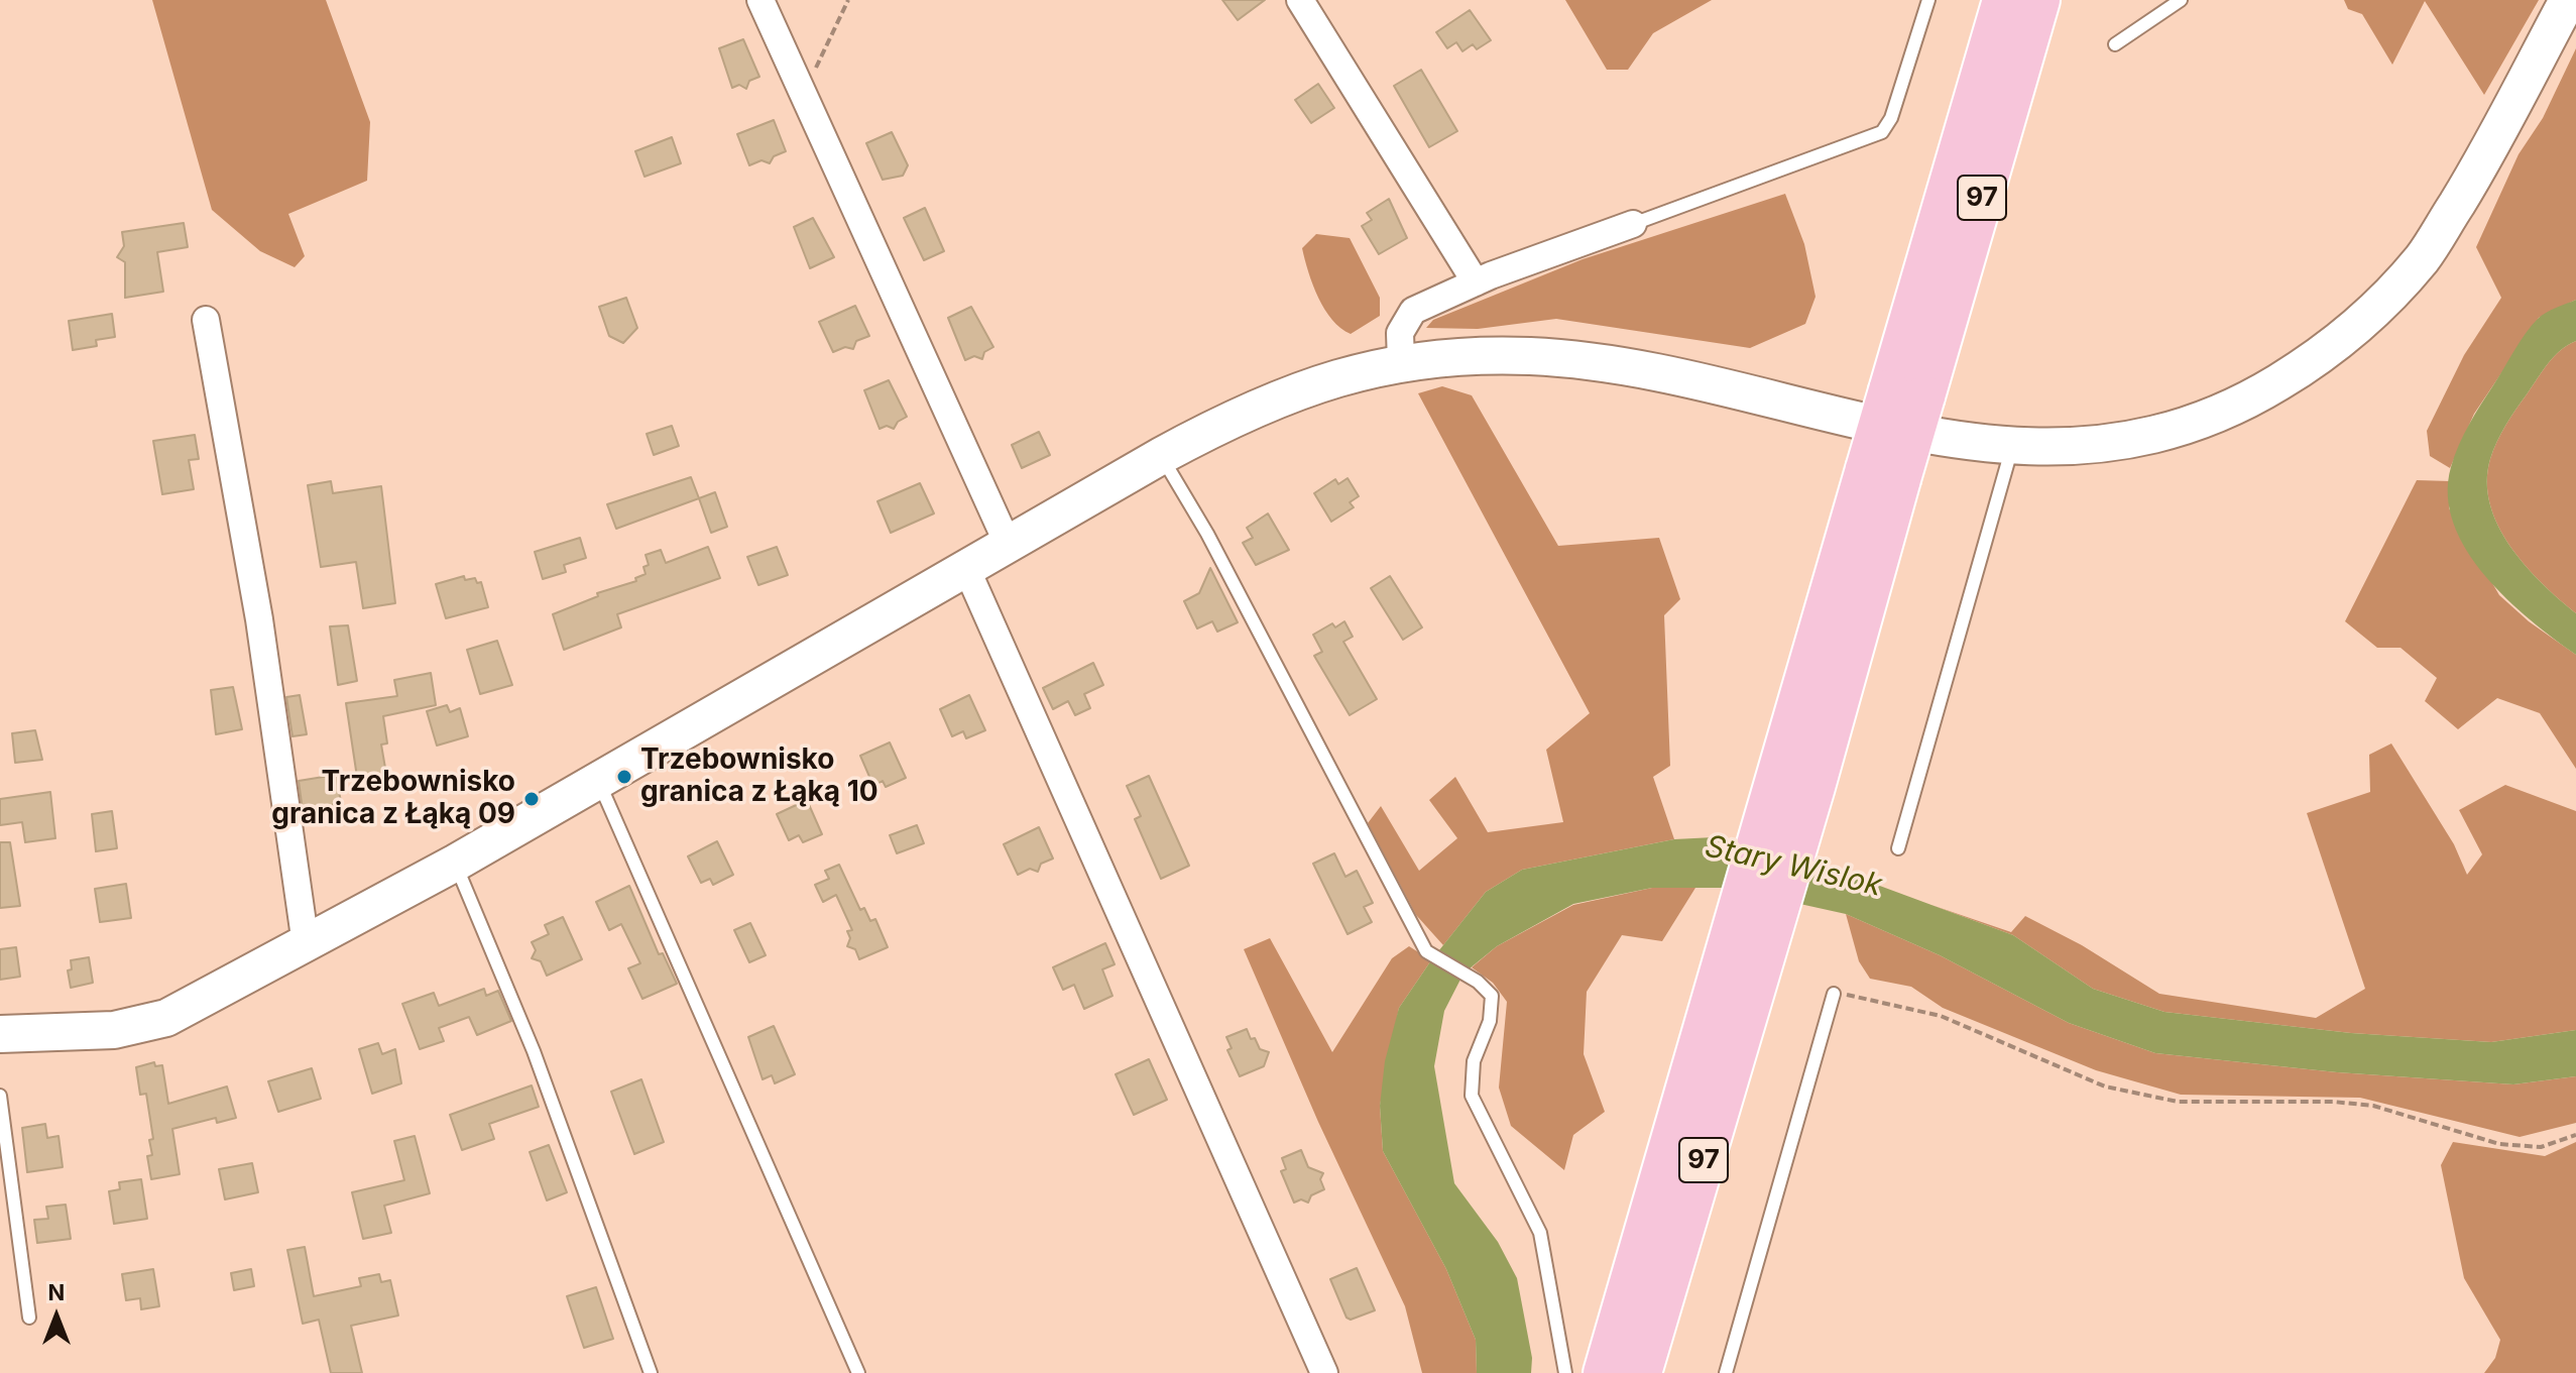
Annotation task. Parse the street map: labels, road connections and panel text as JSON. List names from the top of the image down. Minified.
{"streets":{"main road":["97"]},"water":["Stary Wislok"],"places":["Trzebownisko granica z Łąką 10","Trzebownisko granica z Łąką 09"],"north":"top"}
